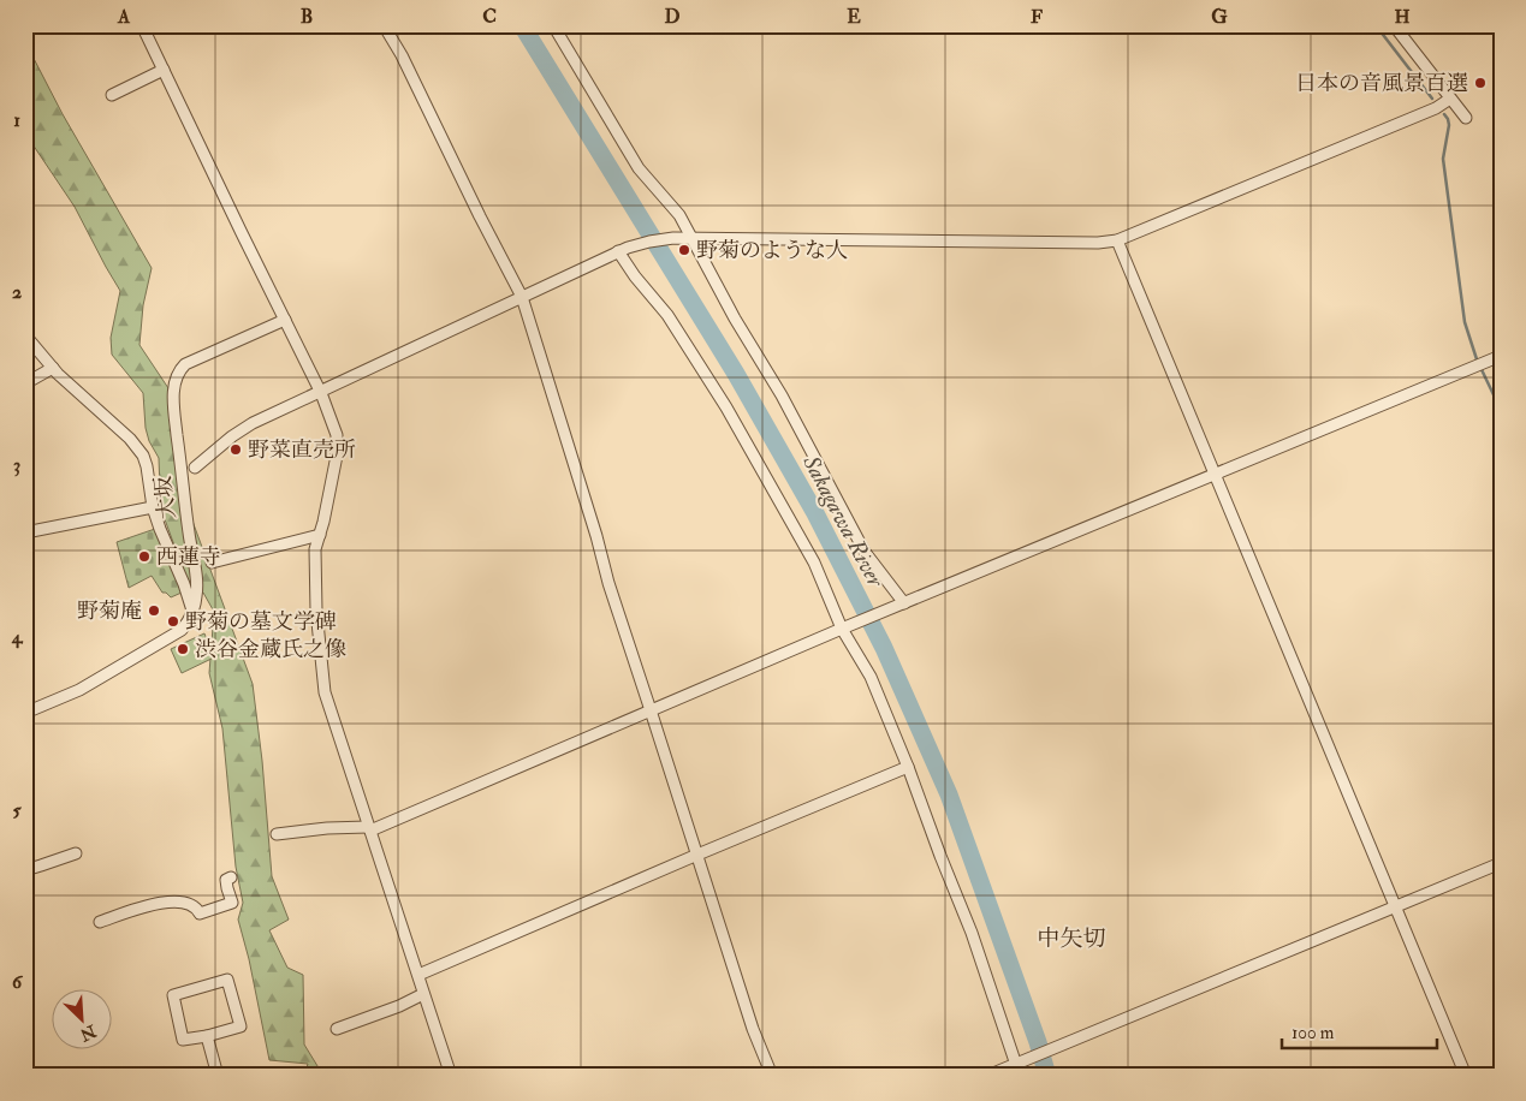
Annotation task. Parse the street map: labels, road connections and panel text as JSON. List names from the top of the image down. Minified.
{"streets":{"street":["大坂"]},"districts":["中矢切"],"water":["Sakagawa River"],"places":["日本の音風景百選","野菊のような人","野菜直売所","西蓮寺","野菊庵","野菊の墓文学碑","渋谷金蔵氏之像"],"scale_bar":"100 m","north":"bottom right","grid":{"columns":["A","B","C","D","E","F","G","H"],"rows":["1","2","3","4","5","6"]}}
